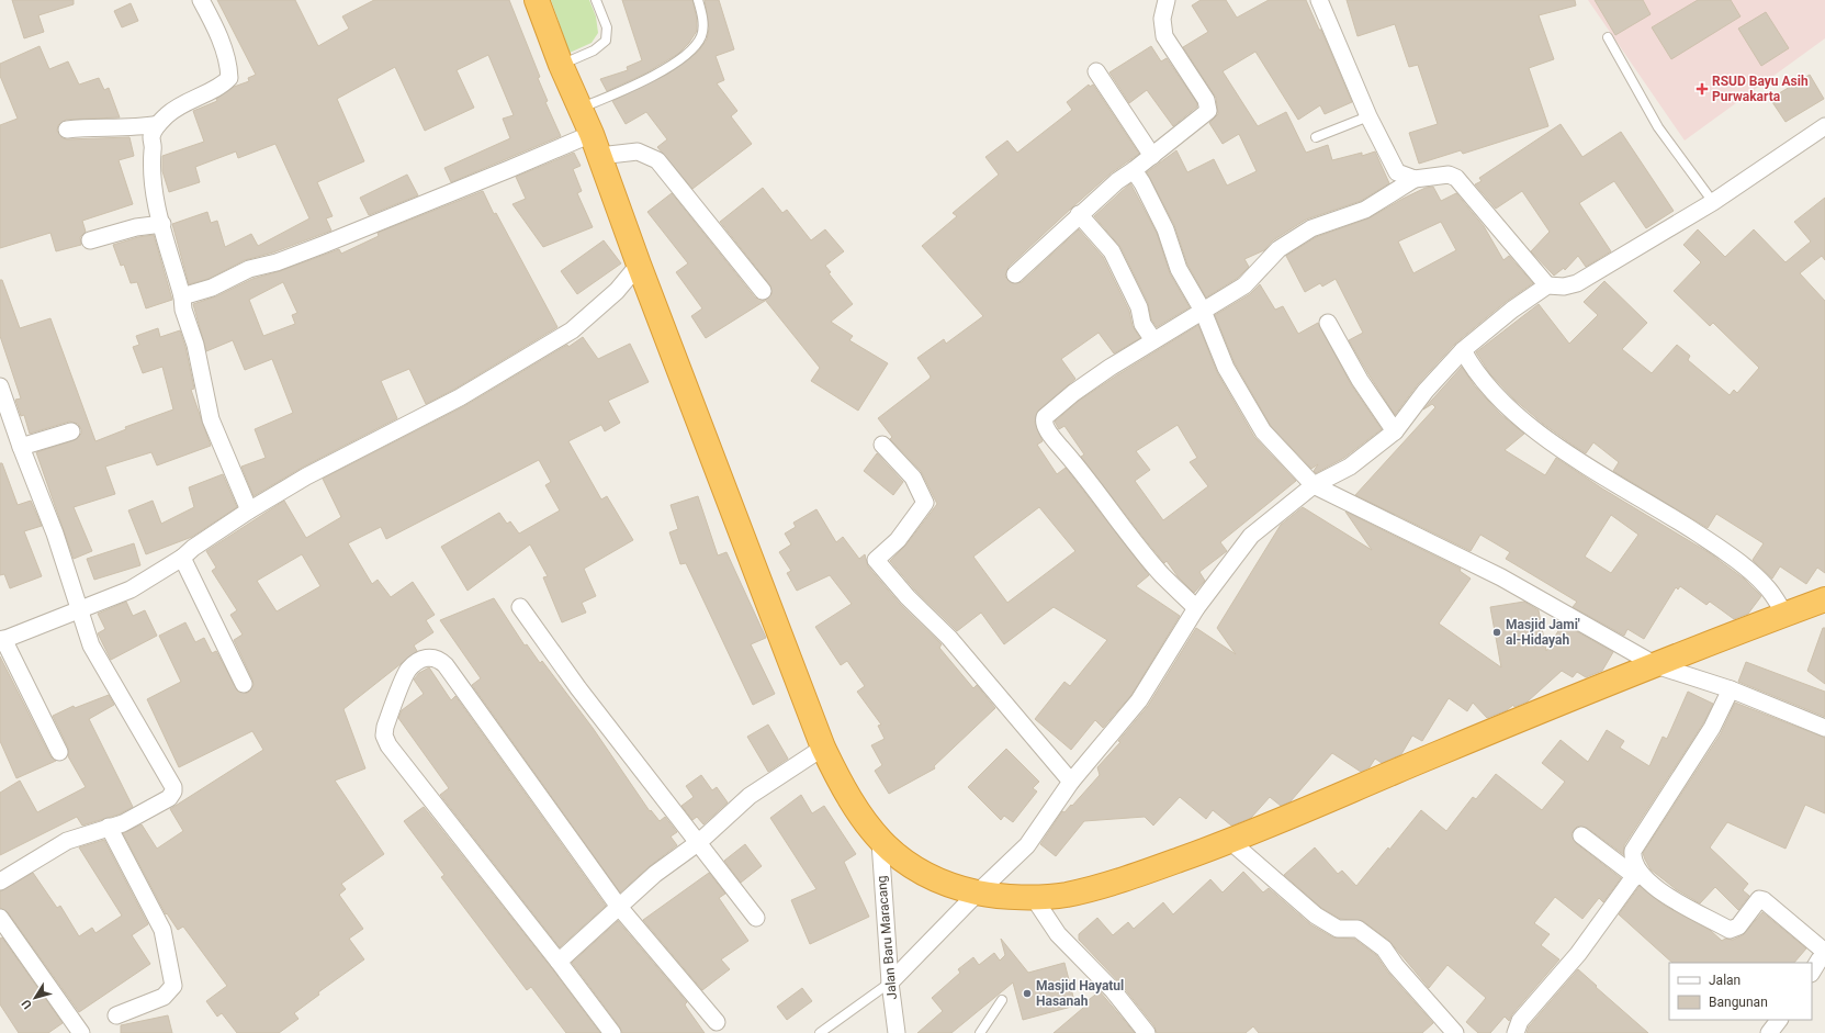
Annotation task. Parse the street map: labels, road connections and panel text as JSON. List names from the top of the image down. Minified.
{"streets":{"street":["Jalan Baru Maracang"]},"places":{"health":["RSUD Bayu Asih Purwakarta"],"other":["Masjid Jami' al-Hidayah","Masjid Hayatul Hasanah"]},"legend":["Jalan","Bangunan"],"north":"bottom left"}
